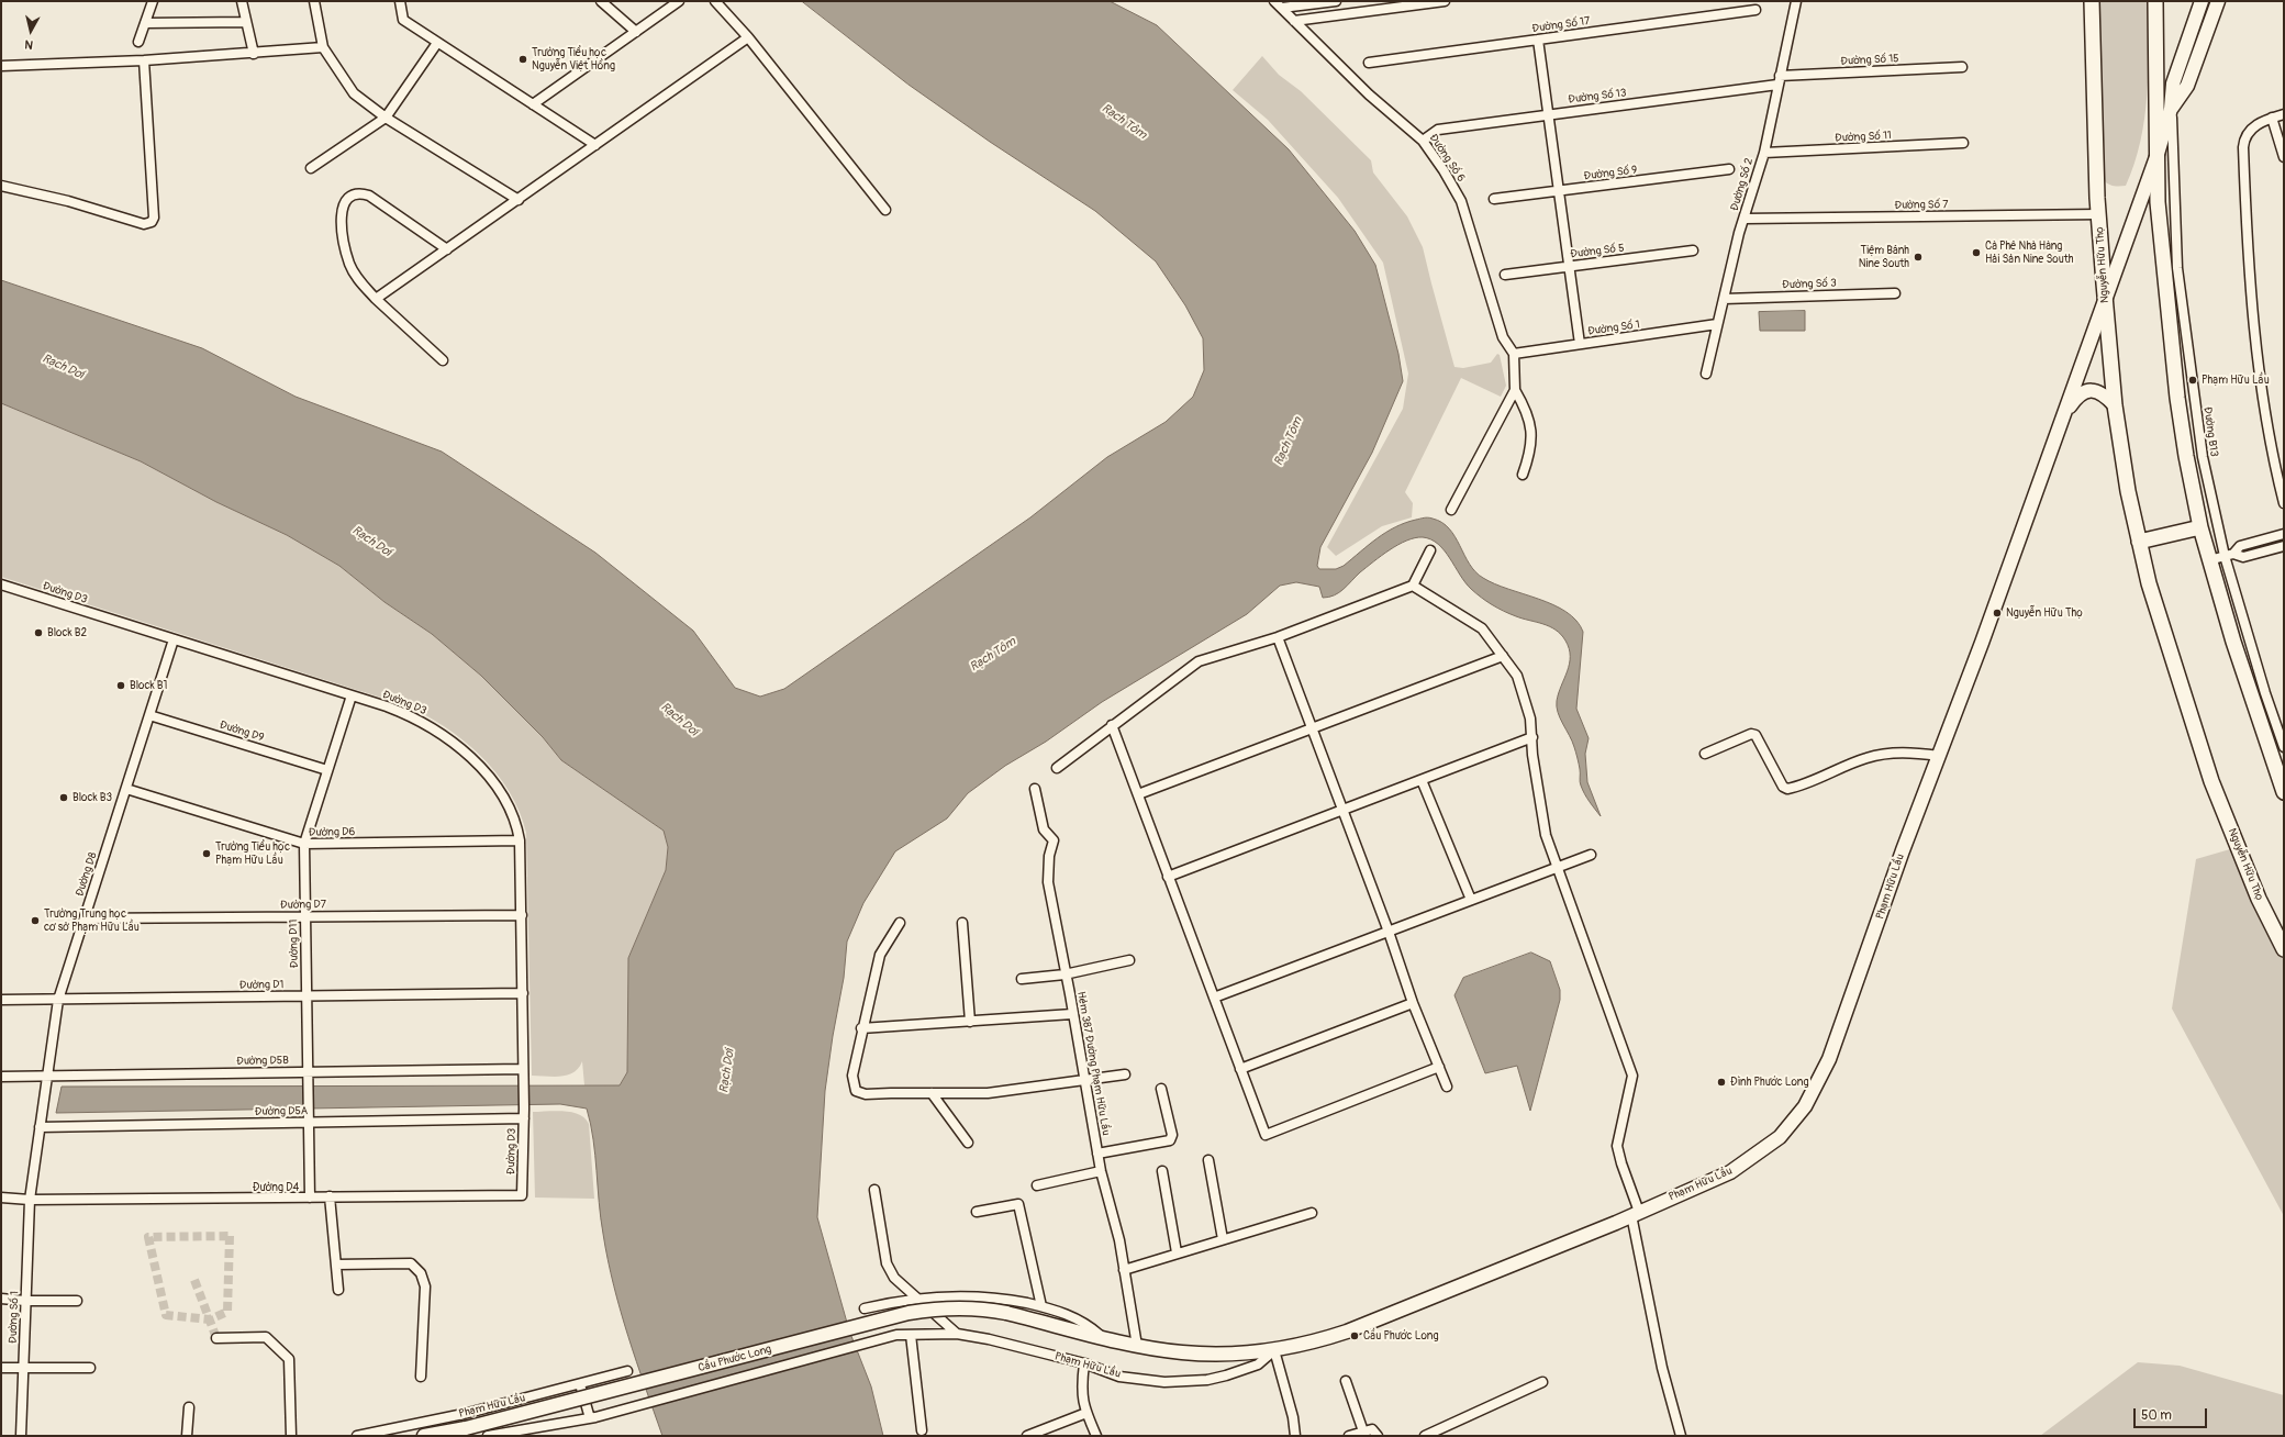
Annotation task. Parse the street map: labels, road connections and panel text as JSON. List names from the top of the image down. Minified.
{"streets":{"main road":["Nguyễn Hữu Thọ","Phạm Hữu Lầu","Cầu Phước Long"],"street":["Đường Số 17","Đường Số 15","Đường Số 13","Đường Số 11","Đường Số 6","Đường Số 9","Đường Số 2","Đường Số 7","Đường Số 5","Đường Số 3","Đường Số 1","Đường B13","Đường D3","Đường D9","Đường D6","Đường D8","Đường D7","Đường D11","Đường D1","Đường D5B","Hẻm 387 Đường Phạm Hữu Lầu","Đường D5A","Đường D4"]},"crossings":[["Đường Số 15","Đường Số 13"],["Đường Số 15","Đường Số 2"],["Đường Số 13","Đường Số 6"],["Đường Số 13","Đường Số 2"],["Đường Số 11","Đường Số 2"],["Đường Số 6","Đường Số 1"],["Đường Số 2","Đường Số 7"],["Đường Số 2","Đường Số 3"],["Đường Số 2","Đường Số 1"],["Đường Số 7","Nguyễn Hữu Thọ"],["Nguyễn Hữu Thọ","Phạm Hữu Lầu"],["Đường Số 1","Đường D8"],["Đường Số 1","Đường D4"],["Đường B13","Phạm Hữu Lầu"],["Đường D3","Đường D6"],["Đường D3","Đường D8"],["Đường D3","Đường D7"],["Đường D3","Đường D11"],["Đường D3","Đường D1"],["Đường D3","Đường D5B"],["Đường D3","Đường D5A"],["Đường D3","Đường D4"],["Đường D9","Đường D8"],["Đường D9","Đường D11"],["Đường D6","Đường D8"],["Đường D6","Đường D11"],["Đường D8","Đường D7"],["Đường D8","Đường D1"],["Đường D8","Đường D5B"],["Đường D8","Đường D5A"],["Đường D8","Đường D4"],["Phạm Hữu Lầu","Hẻm 387 Đường Phạm Hữu Lầu"],["Phạm Hữu Lầu","Cầu Phước Long"],["Đường D7","Đường D11"],["Đường D11","Đường D1"],["Đường D11","Đường D5B"],["Đường D11","Đường D5A"],["Đường D11","Đường D4"]],"water":["Rạch Tôm","Rạch Dơi"],"places":["Trường Tiểu học Nguyễn Việt Hồng","Cà Phê Nhà Hàng Hải Sản Nine South","Tiệm Bánh Nine South","Phạm Hữu Lầu","Nguyễn Hữu Thọ","Block B2","Block B1","Block B3","Trường Tiểu học Phạm Hữu Lầu","Trường Trung học cơ sở Phạm Hữu Lầu","Đình Phước Long","Cầu Phước Long"],"scale_bar":"50 m","north":"bottom"}
